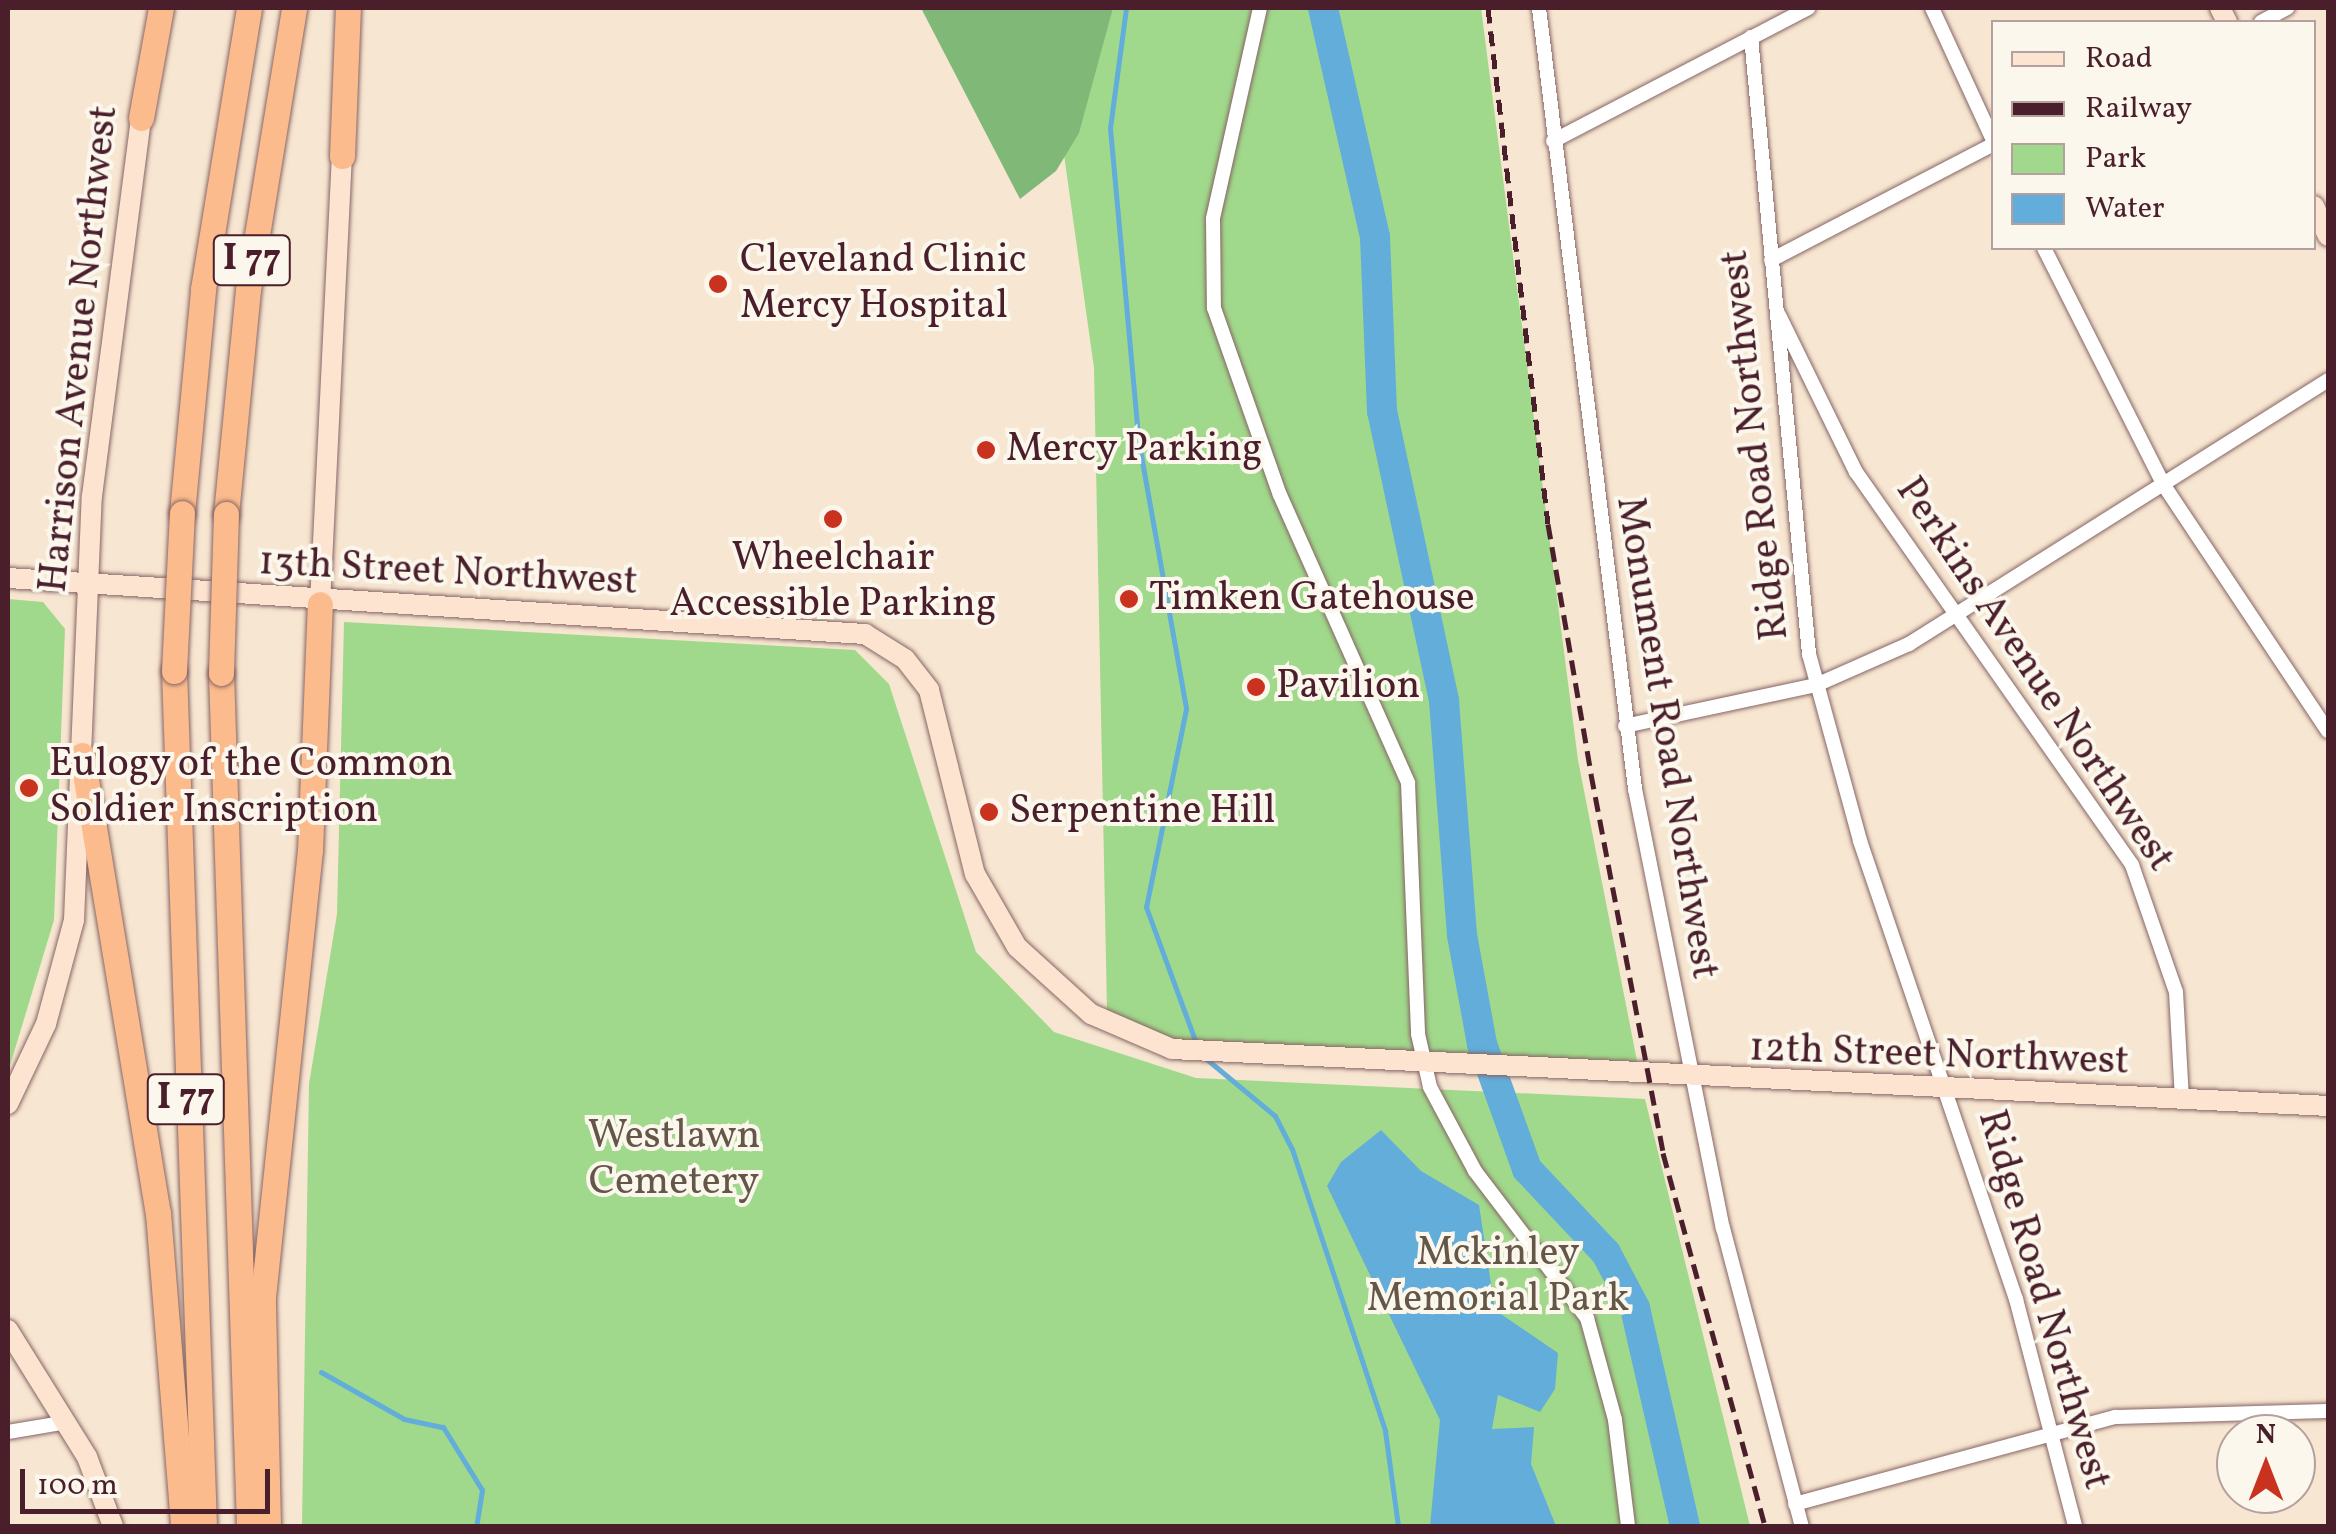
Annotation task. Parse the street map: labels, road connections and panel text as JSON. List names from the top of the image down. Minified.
{"streets":{"highway":["I 77"],"main road":["Harrison Avenue Northwest","13th Street Northwest","12th Street Northwest"],"street":["Ridge Road Northwest","Perkins Avenue Northwest","Monument Road Northwest"]},"crossings":[["Harrison Avenue Northwest","13th Street Northwest"],["Ridge Road Northwest","Perkins Avenue Northwest"],["Ridge Road Northwest","12th Street Northwest"],["13th Street Northwest","12th Street Northwest"],["Perkins Avenue Northwest","12th Street Northwest"],["Monument Road Northwest","12th Street Northwest"]],"parks":["Westlawn Cemetery","Mckinley Memorial Park"],"places":["Cleveland Clinic Mercy Hospital","Mercy Parking","Wheelchair Accessible Parking","Timken Gatehouse","Pavilion","Eulogy of the Common Soldier Inscription","Serpentine Hill"],"legend":["Road","Railway","Park","Water"],"scale_bar":"100 m","north":"top"}
